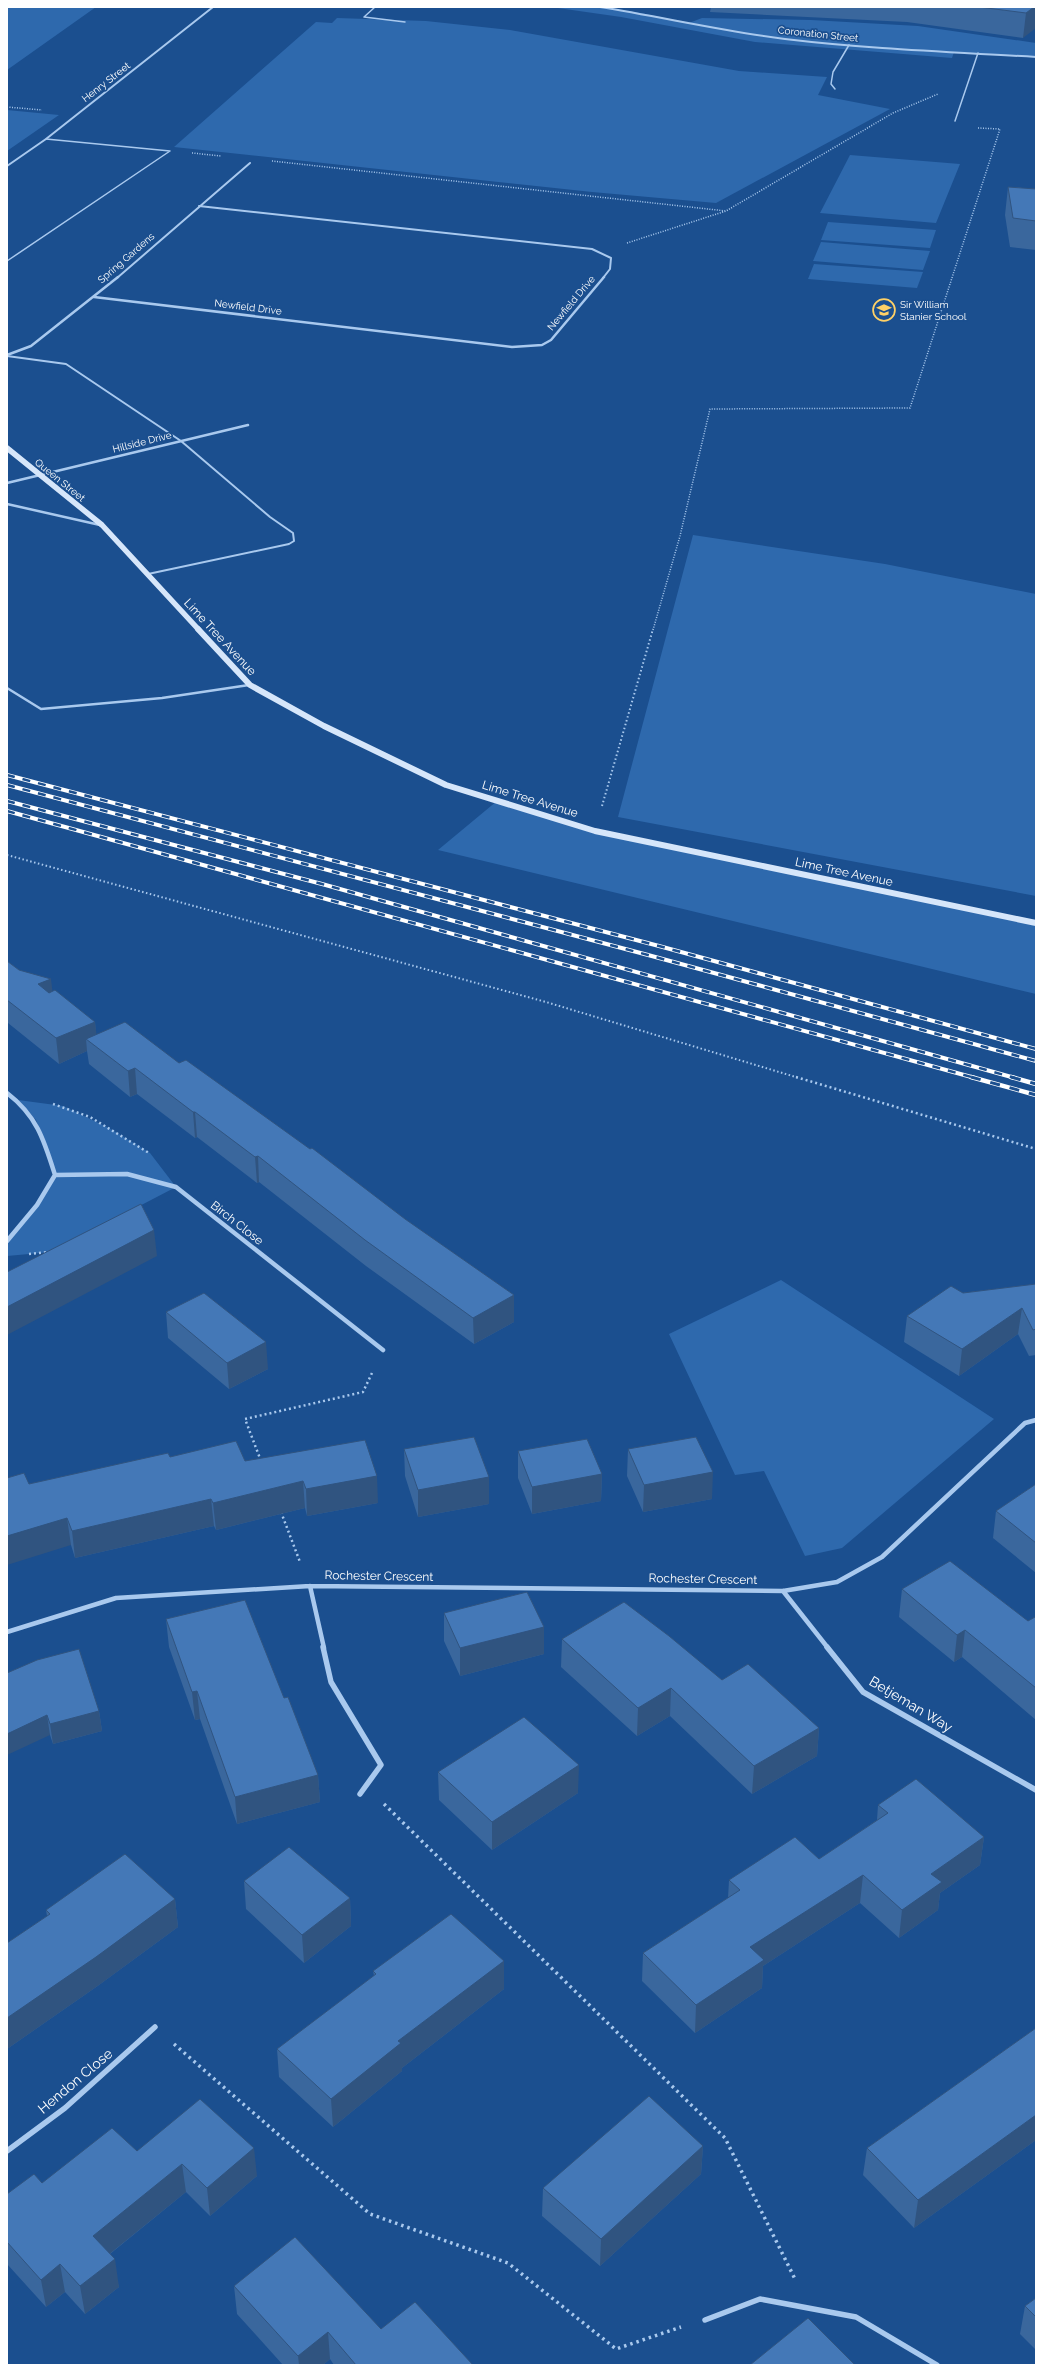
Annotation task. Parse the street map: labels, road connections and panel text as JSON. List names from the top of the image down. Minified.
{"streets":{"street":["Coronation Street","Henry Street","Spring Gardens","Newfield Drive","Hillside Drive","Queen Street","Lime Tree Avenue","Birch Close","Rochester Crescent","Betjeman Way","Hendon Close"]},"crossings":[["Spring Gardens","Newfield Drive"],["Hillside Drive","Queen Street"],["Queen Street","Lime Tree Avenue"],["Rochester Crescent","Betjeman Way"]],"places":{"school or university":["Sir William Stanier School"]}}
